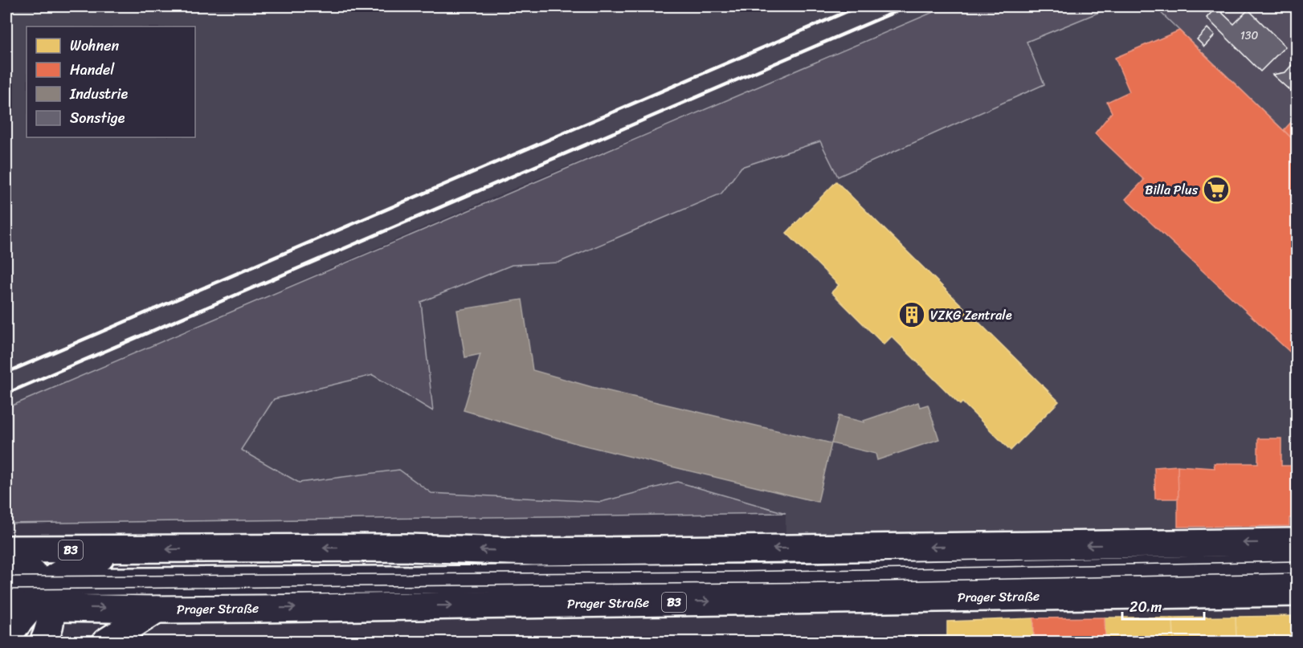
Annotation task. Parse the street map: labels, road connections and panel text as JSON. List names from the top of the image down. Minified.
{"streets":{"main road":["B3","Prager Straße"]},"places":{"supermarket":["Billa Plus"],"building":["VZKG Zentrale"]},"house_numbers":["130"],"legend":["Wohnen","Handel","Industrie","Sonstige"],"scale_bar":"20 m"}
